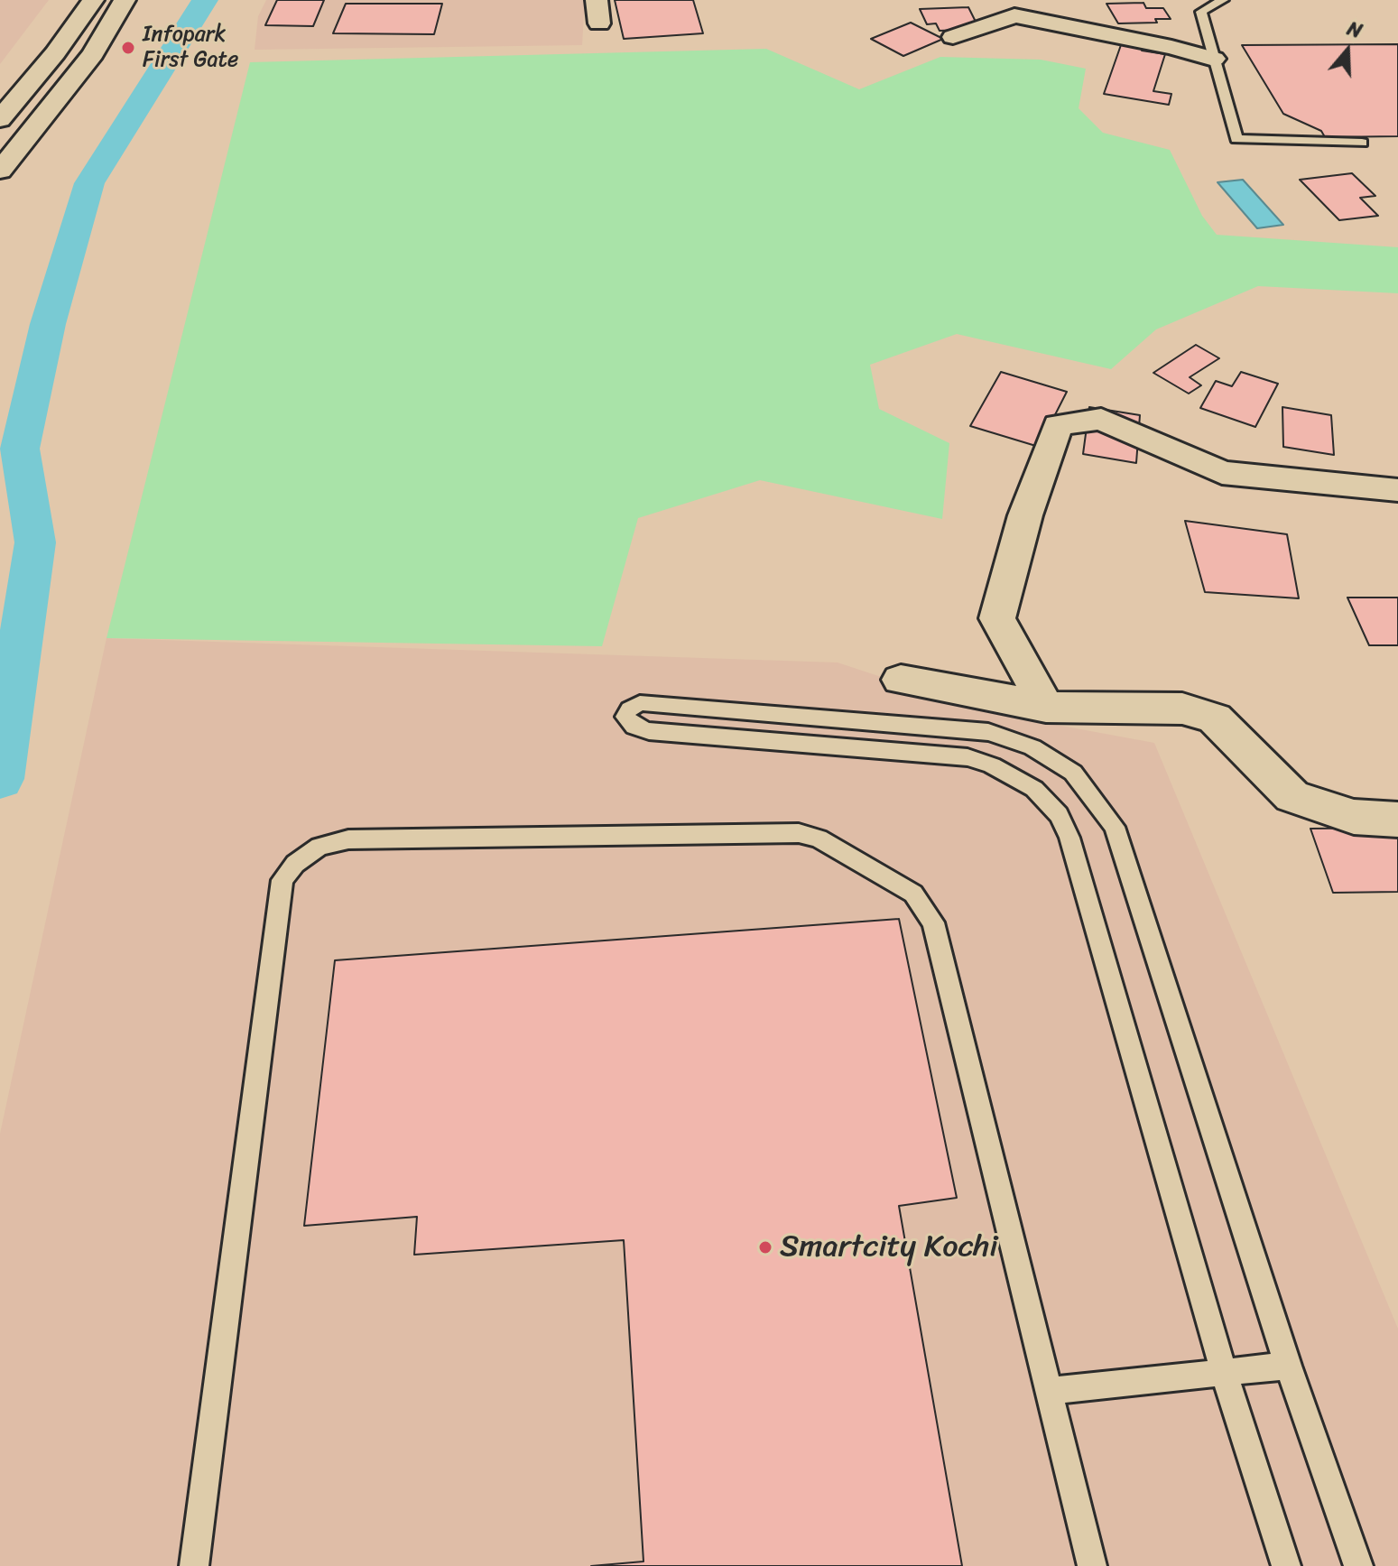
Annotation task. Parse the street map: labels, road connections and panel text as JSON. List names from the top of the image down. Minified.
{"places":["Infopark First Gate","Smartcity Kochi"],"north":"top"}
